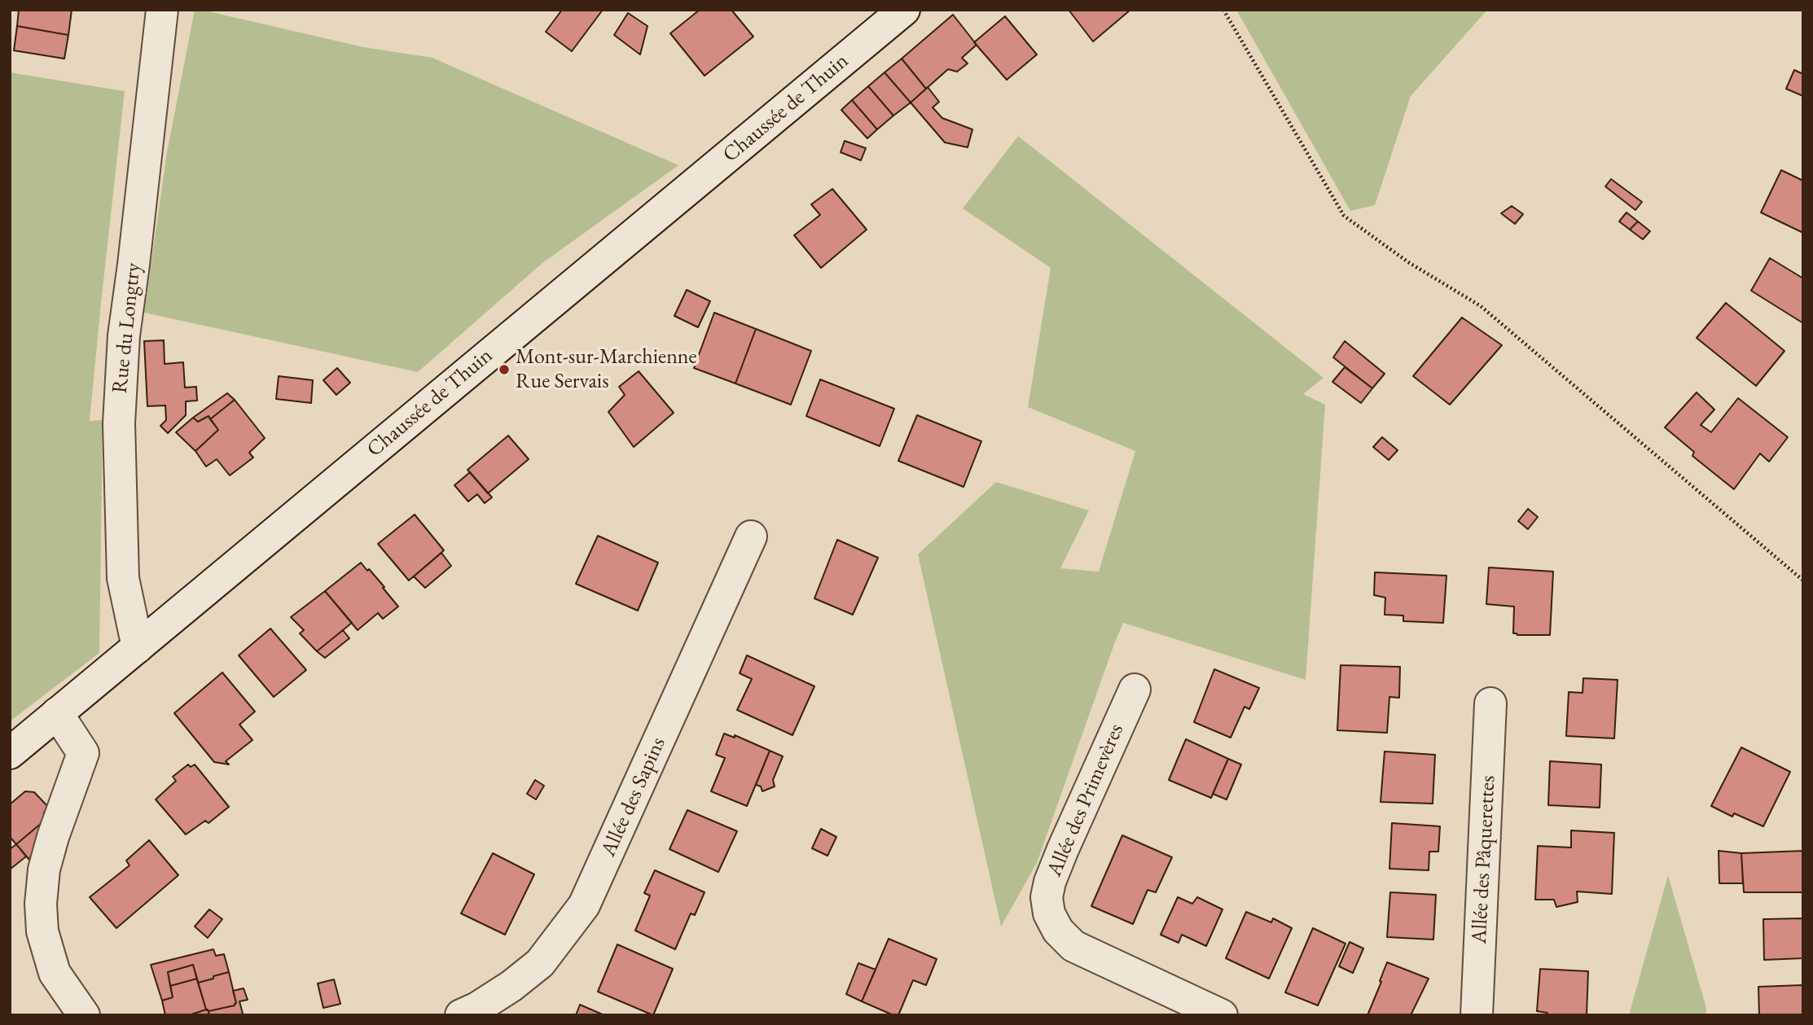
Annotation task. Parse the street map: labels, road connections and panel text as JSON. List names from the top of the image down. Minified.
{"streets":{"street":["Chaussée de Thuin","Rue du Longtry","Allée des Sapins","Allée des Primevères","Allée des Pâquerettes"]},"crossings":[["Chaussée de Thuin","Rue du Longtry"]],"places":["Mont-sur-Marchienne Rue Servais"]}
